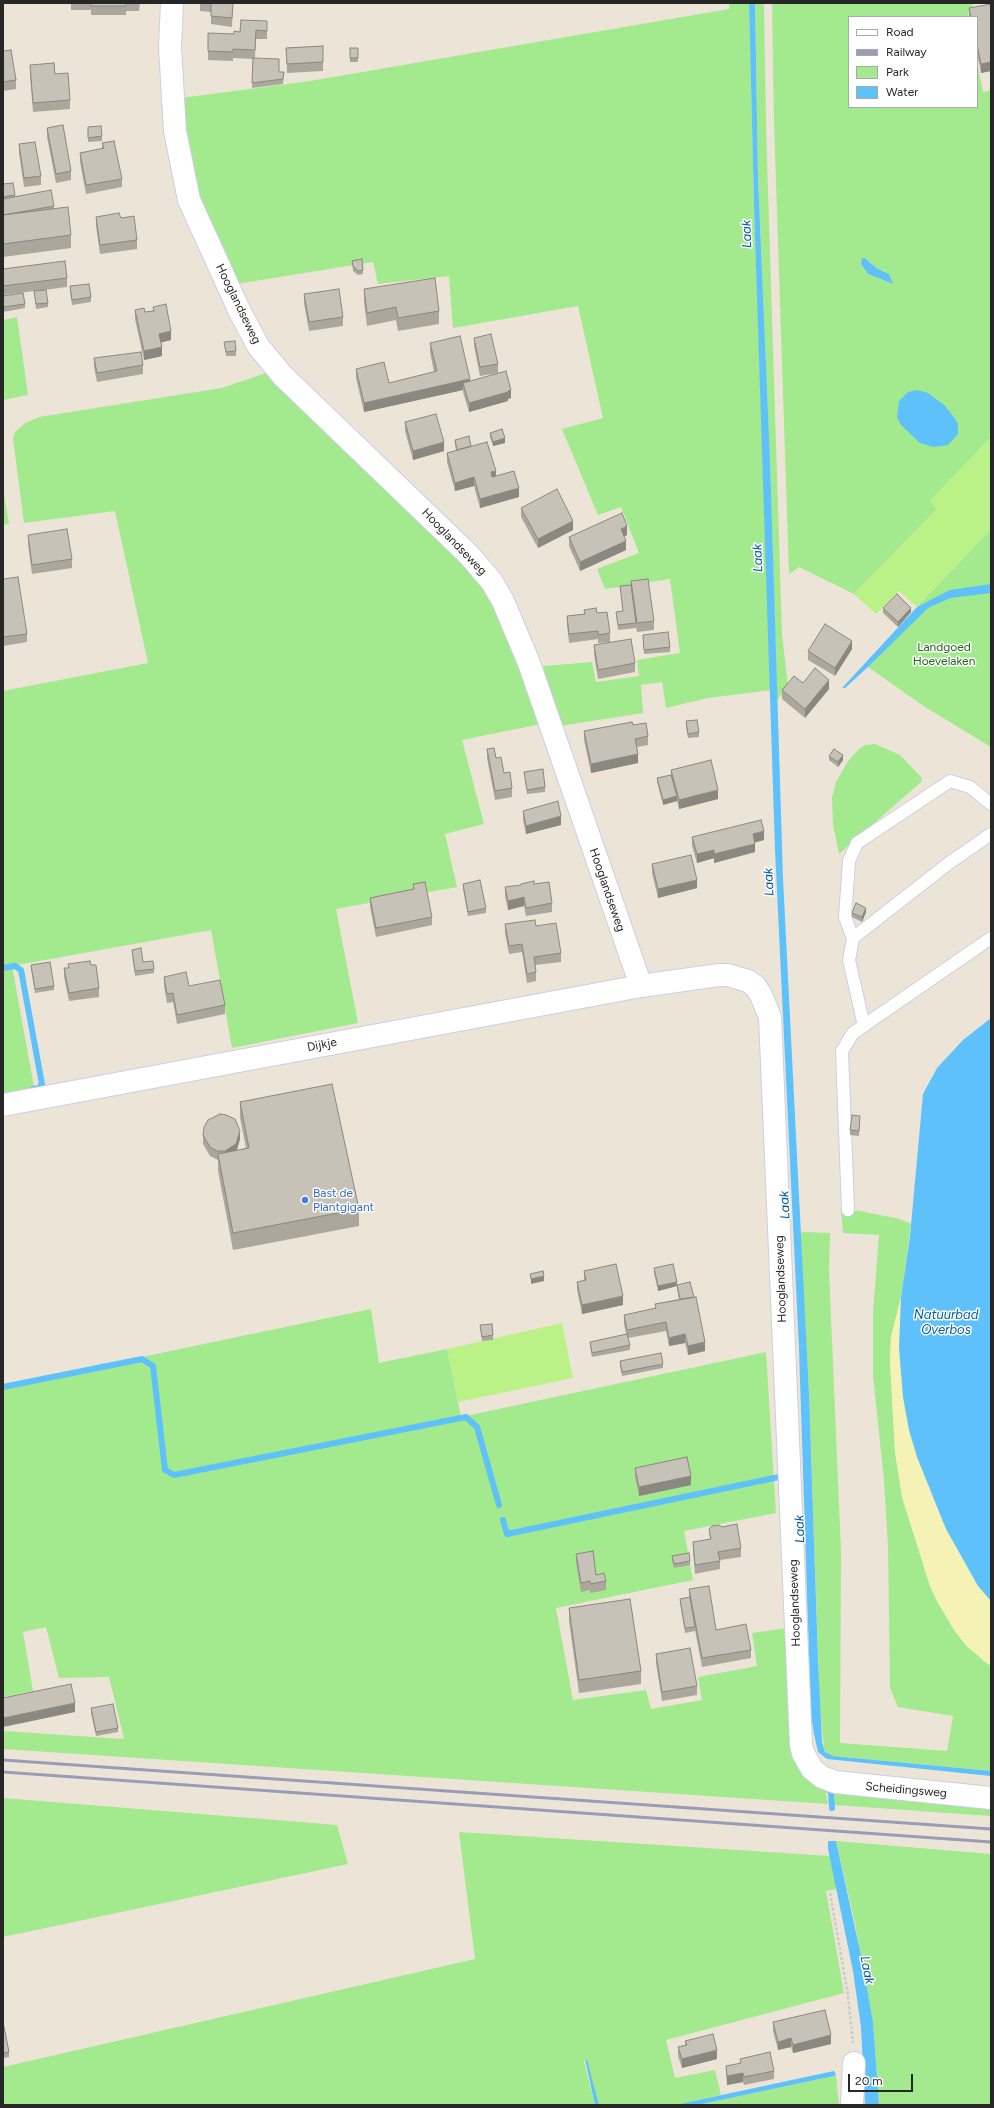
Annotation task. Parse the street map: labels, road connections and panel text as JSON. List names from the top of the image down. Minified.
{"streets":{"street":["Hooglandseweg","Dijkje","Scheidingsweg"]},"crossings":[["Hooglandseweg","Dijkje"],["Hooglandseweg","Scheidingsweg"]],"water":["Laak","Natuurbad Overbos"],"parks":["Landgoed Hoevelaken"],"places":["Bast de Plantgigant"],"legend":["Road","Railway","Park","Water"],"scale_bar":"20 m"}
